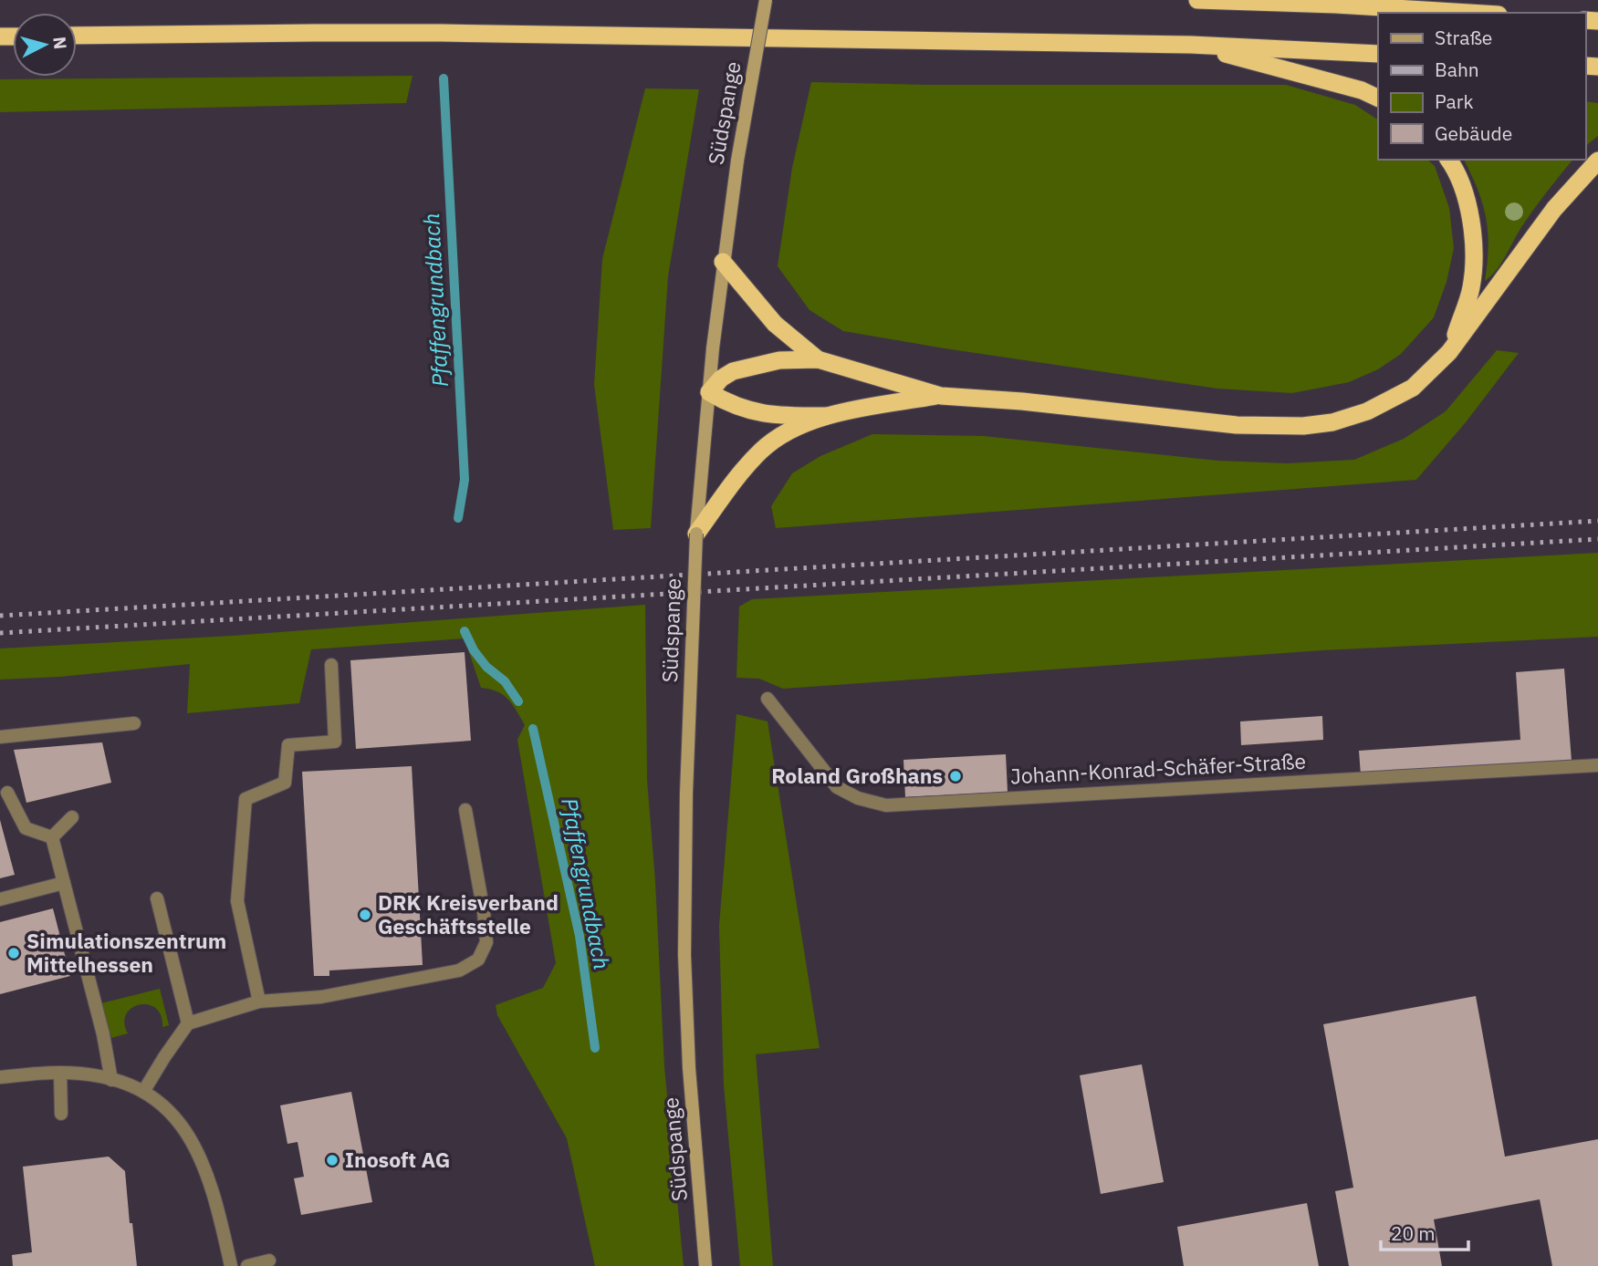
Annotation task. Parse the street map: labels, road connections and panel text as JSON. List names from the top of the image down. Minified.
{"streets":{"main road":["Südspange"],"street":["Johann-Konrad-Schäfer-Straße"]},"water":["Pfaffengrundbach"],"places":["Roland Großhans","DRK Kreisverband Geschäftsstelle","Simulationszentrum Mittelhessen","Inosoft AG"],"legend":["Straße","Bahn","Park","Gebäude"],"scale_bar":"20 m","north":"right"}
